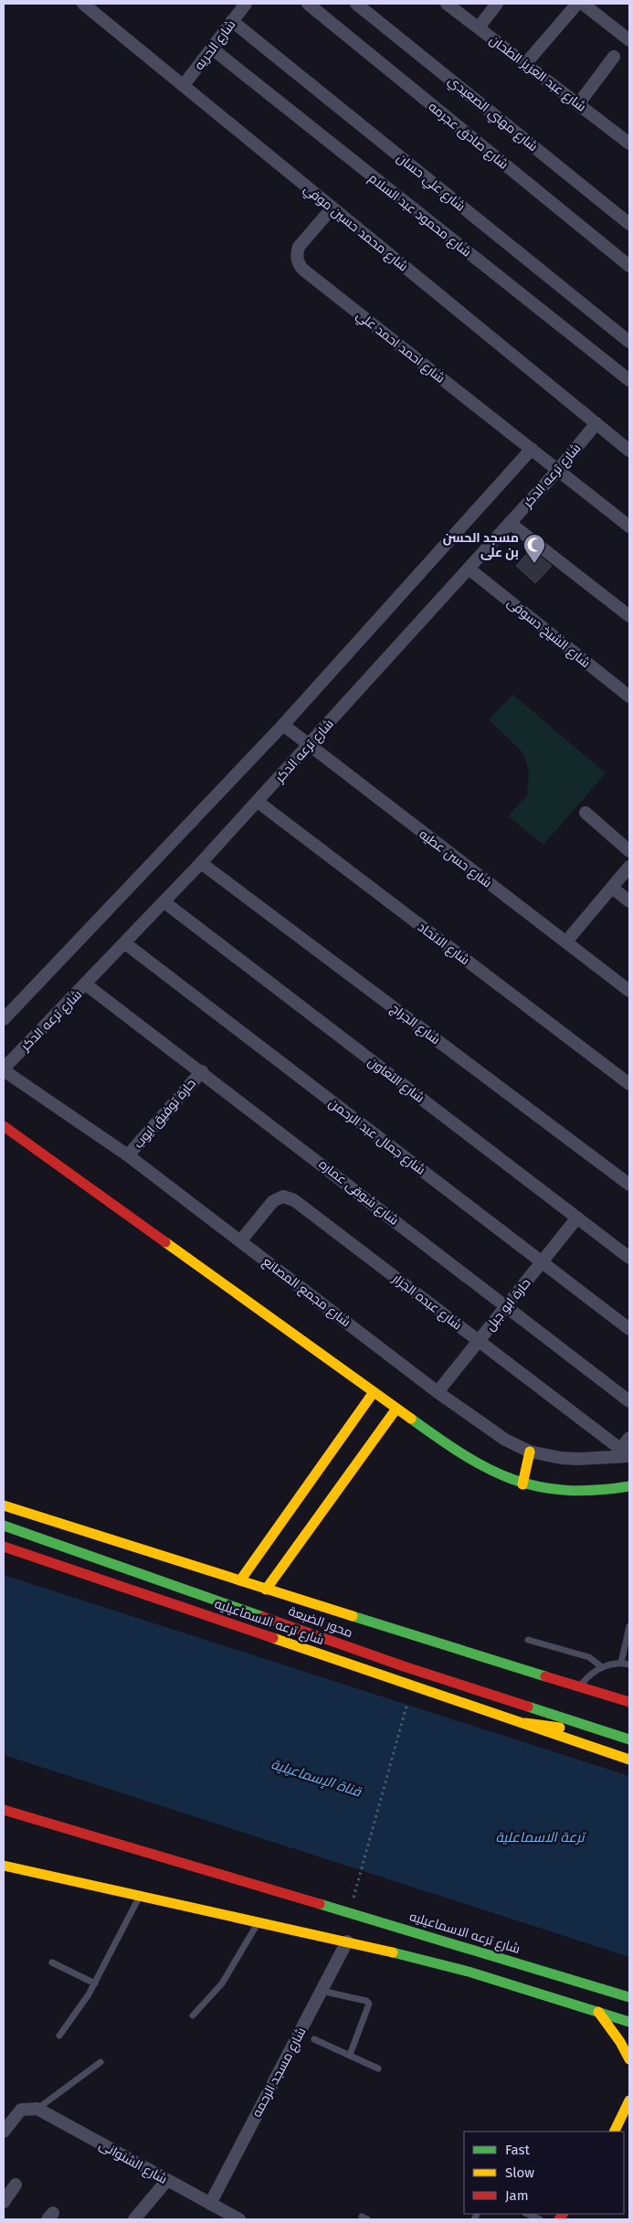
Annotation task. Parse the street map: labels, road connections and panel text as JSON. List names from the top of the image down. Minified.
{"streets":{"main road":["شارع ترعه الاسماعيليه","محور الضبعة"],"street":["شارع الحريه","شارع عبد العزيز الطحان","شارع مهني الصعيدي","شارع صادق عجرمه","شارع علي حسان","شارع محمود عبد السلام","شارع محمد حسين موفي","شارع احمد احمد علي","شارع ترعه الدكر","شارع الشيخ دسوقى","شارع حسن عطيه","شارع الاتحاد","شارع الجراج","شارع التعاون","حارة توفيق ايوب","شارع جمال عبد الرحمن","شارع شوقى عماره","شارع مجمع المصانع","شارع عبده الجزار","حارة ابو جبل","شارع مسجد الرحمه","شارع الشنوانى"]},"crossings":[["شارع الحريه","شارع علي حسان"],["شارع الحريه","شارع محمود عبد السلام"],["شارع الحريه","شارع محمد حسين موفي"],["شارع محمد حسين موفي","شارع احمد احمد علي"],["شارع محمد حسين موفي","شارع ترعه الدكر"],["شارع احمد احمد علي","شارع ترعه الدكر"],["شارع ترعه الدكر","شارع الشيخ دسوقى"],["شارع ترعه الدكر","شارع حسن عطيه"],["شارع ترعه الدكر","شارع الاتحاد"],["شارع ترعه الدكر","شارع الجراج"],["شارع ترعه الدكر","شارع التعاون"],["شارع ترعه الدكر","شارع جمال عبد الرحمن"],["شارع ترعه الدكر","شارع شوقى عماره"],["شارع ترعه الدكر","شارع مجمع المصانع"],["شارع التعاون","حارة ابو جبل"],["حارة توفيق ايوب","شارع شوقى عماره"],["حارة توفيق ايوب","شارع مجمع المصانع"],["شارع جمال عبد الرحمن","حارة ابو جبل"],["شارع شوقى عماره","حارة ابو جبل"],["شارع مجمع المصانع","شارع عبده الجزار"],["شارع مجمع المصانع","حارة ابو جبل"],["شارع عبده الجزار","حارة ابو جبل"],["شارع مسجد الرحمه","شارع الشنوانى"]],"water":["قناة الإسماعيلية","ترعة الاسماعلية"],"places":{"mosque":["مسجد الحسن بن على"]},"legend":["Fast","Slow","Jam"]}
